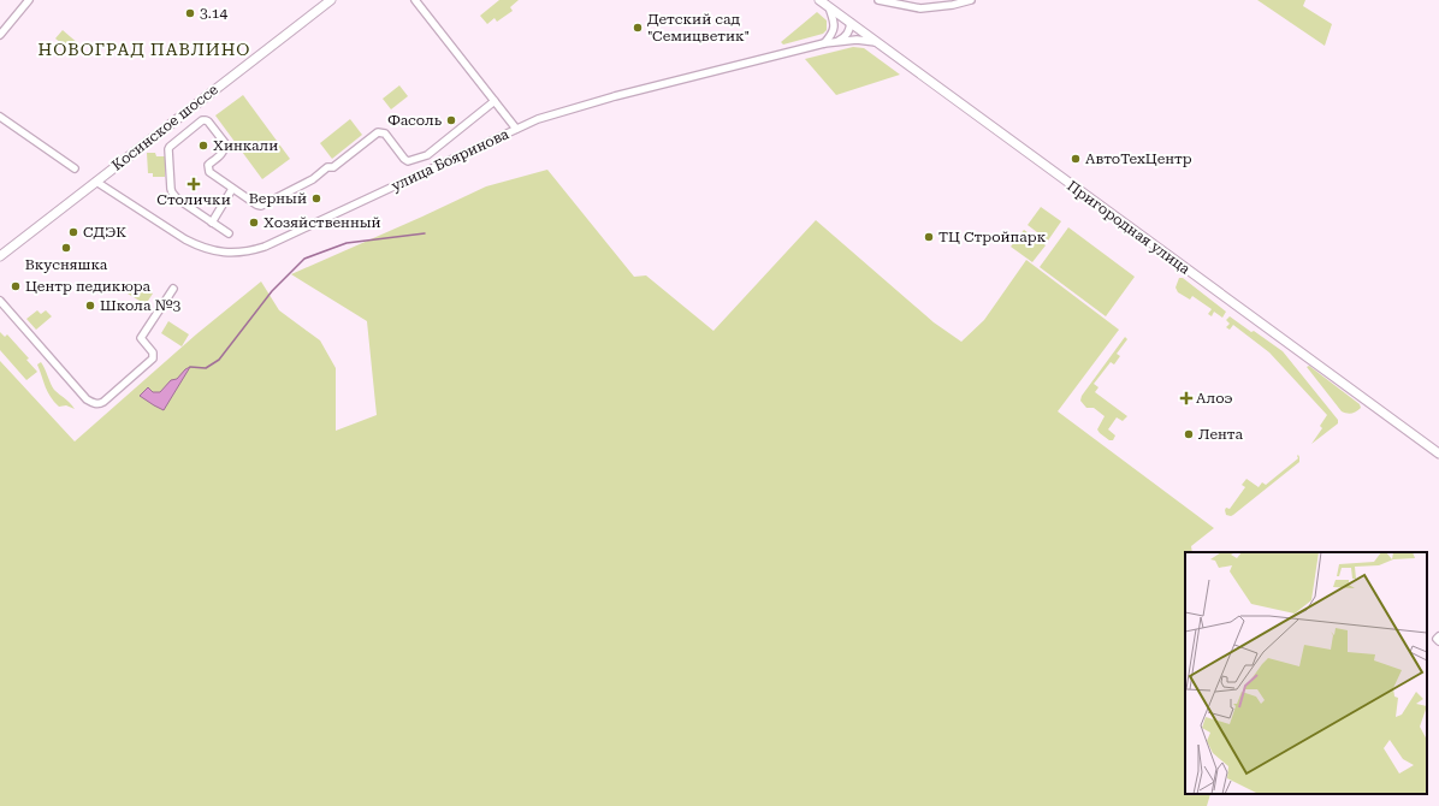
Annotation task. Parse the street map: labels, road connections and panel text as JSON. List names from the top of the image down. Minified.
{"streets":{"street":["Косинское шоссе","улица Бояринова","Пригородная улица"]},"crossings":[["Косинское шоссе","улица Бояринова"],["улица Бояринова","Пригородная улица"]],"districts":["НОВОГРАД ПАВЛИНО"],"places":{"other":["3.14","Детский сад \"Семицветик\"","Фасоль","Хинкали","АвтоТехЦентр","Верный","Хозяйственный","СДЭК","ТЦ Стройпарк","Вкусняшка","Центр педикюра","Школа №3","Лента"],"health":["Столички","Алоэ"]}}
